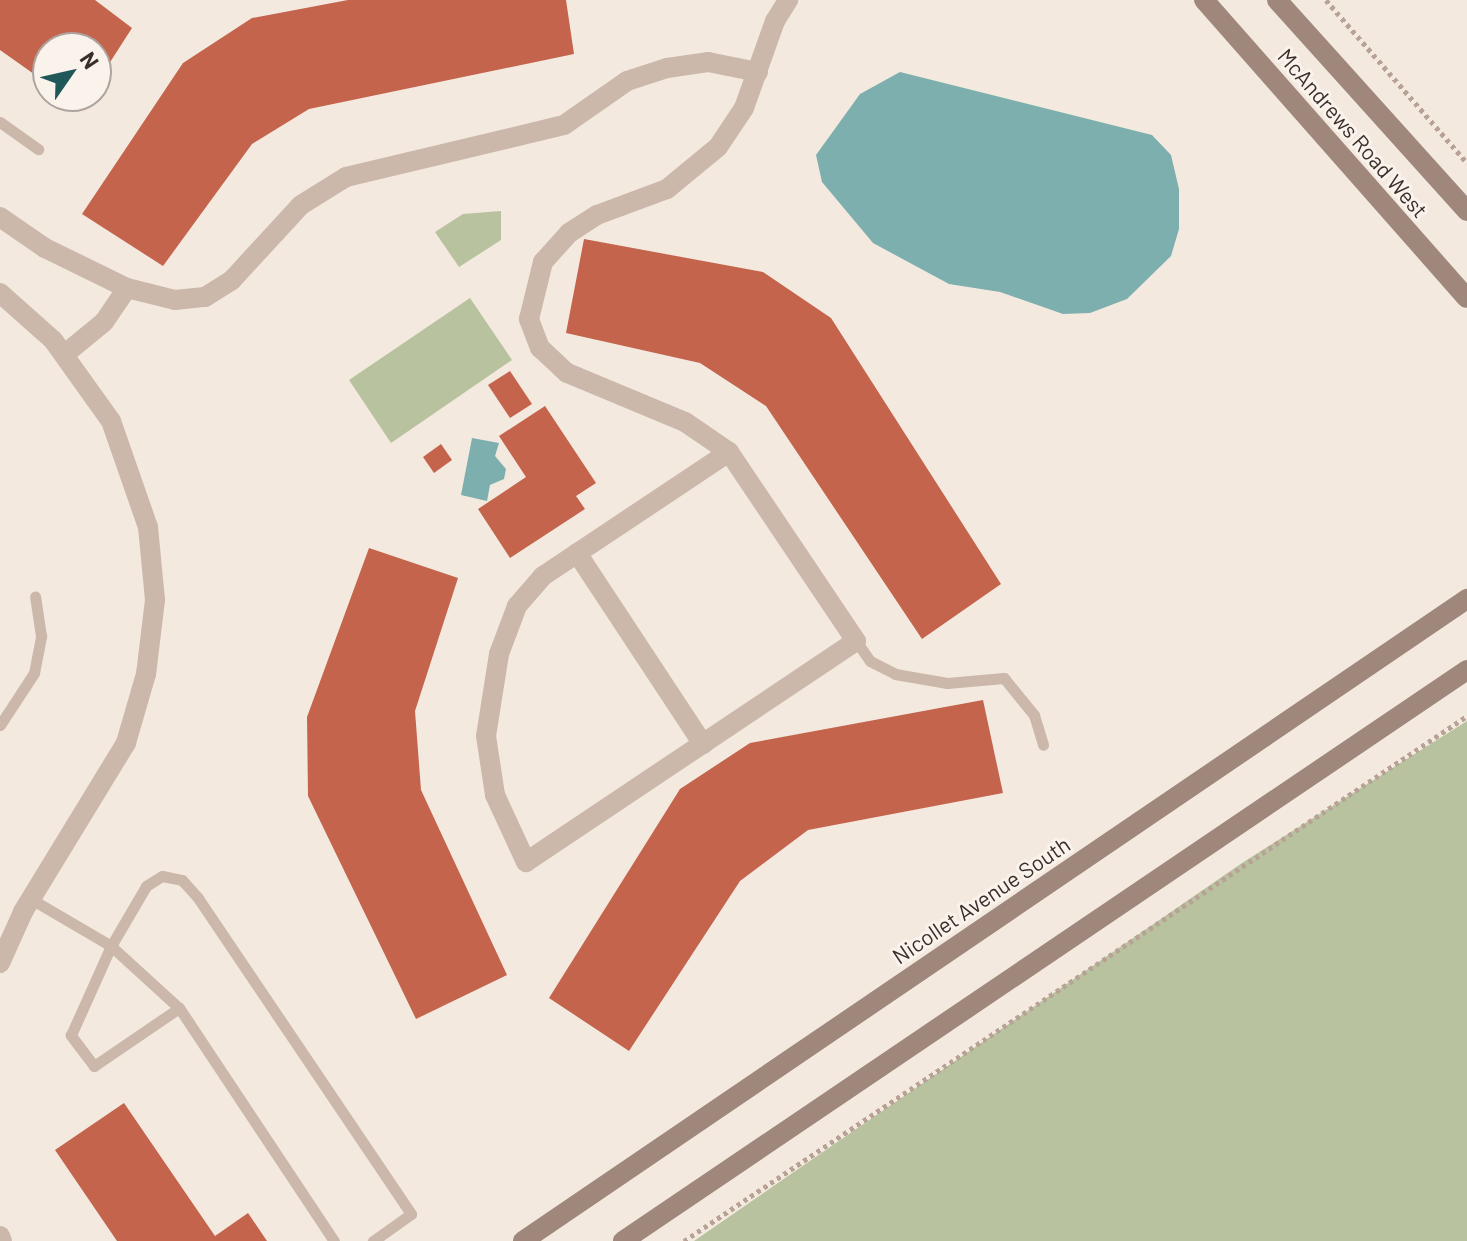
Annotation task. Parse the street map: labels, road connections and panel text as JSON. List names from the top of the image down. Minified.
{"streets":{"main road":["McAndrews Road West","Nicollet Avenue South"]},"north":"top right"}
